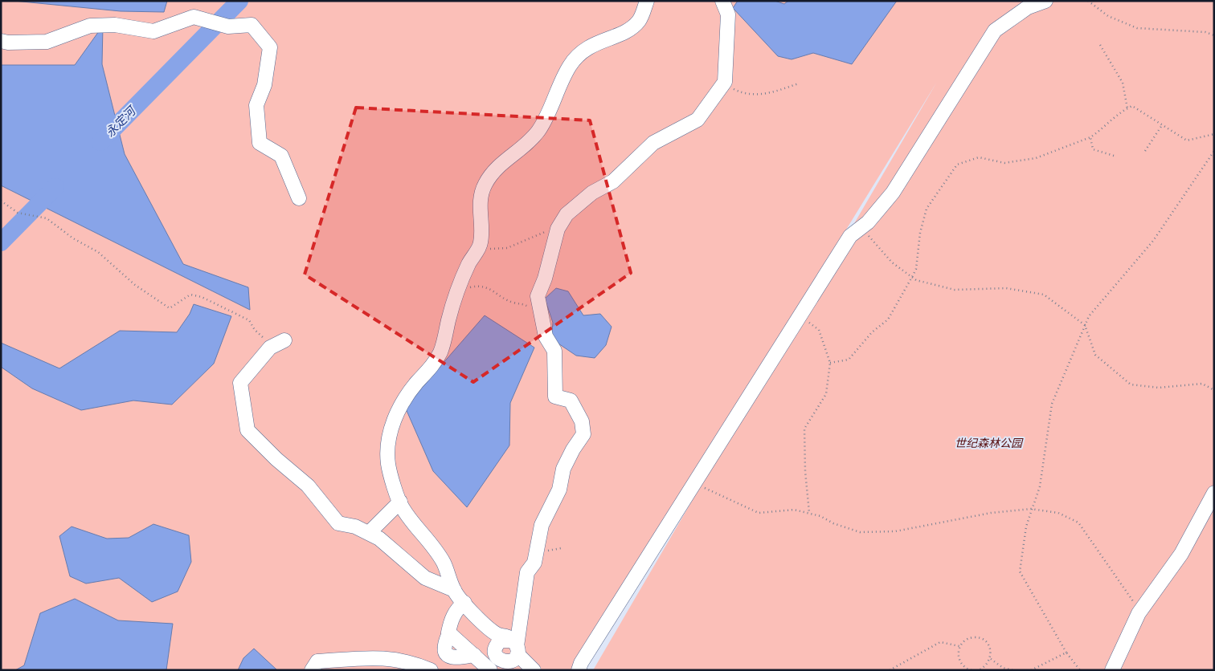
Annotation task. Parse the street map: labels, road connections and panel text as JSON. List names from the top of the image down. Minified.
{"water":["永定河"],"parks":["世纪森林公园"]}
